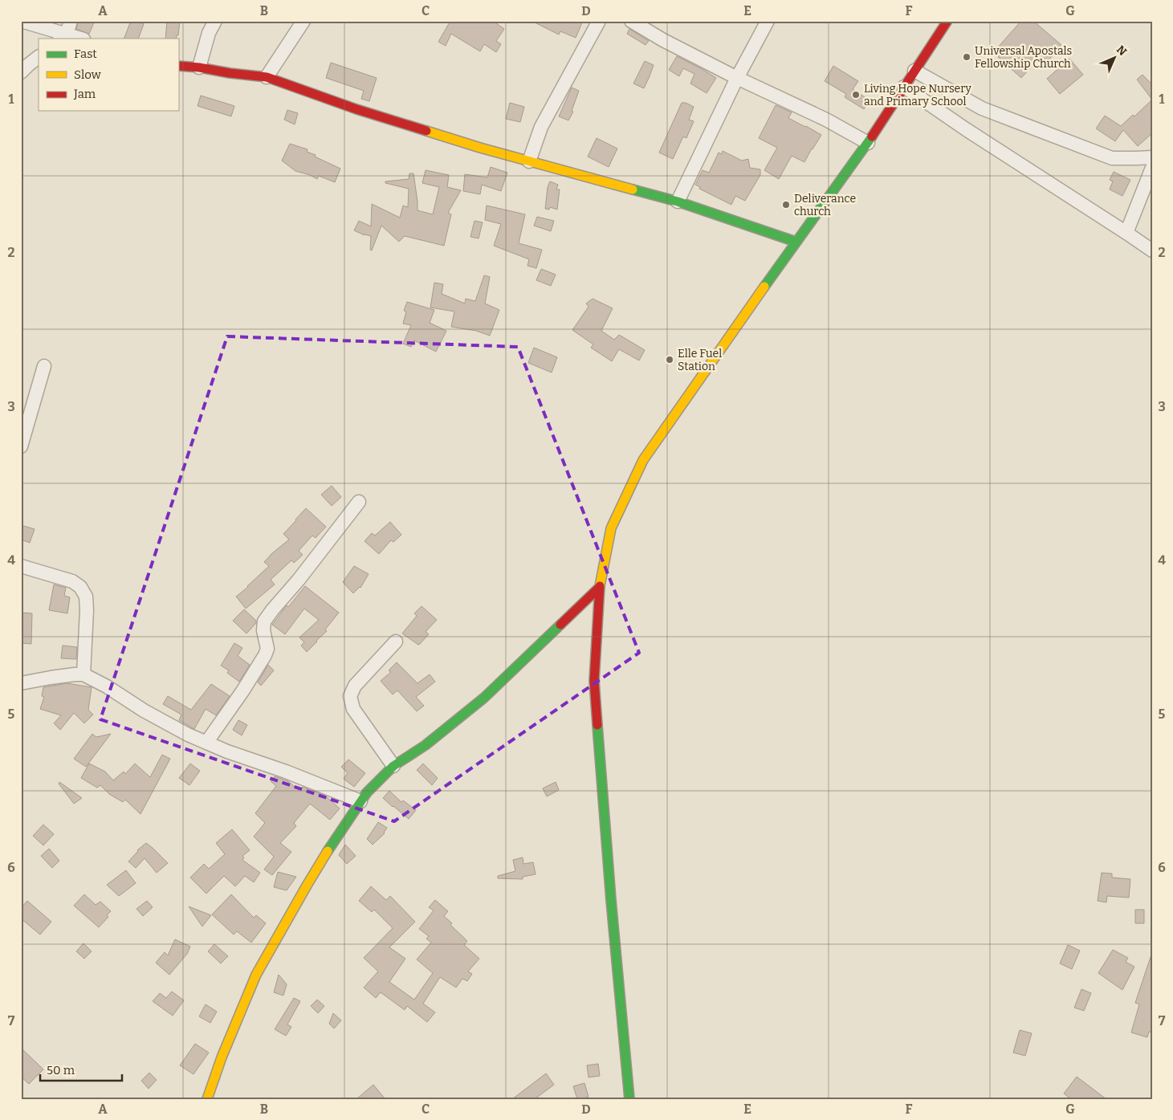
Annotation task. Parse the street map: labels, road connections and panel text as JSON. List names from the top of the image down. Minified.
{"places":["Universal Apostals Fellowship Church","Living Hope Nursery and Primary School","Deliverance church","Elle Fuel Station"],"legend":["Fast","Slow","Jam"],"scale_bar":"50 m","north":"top right","grid":{"columns":["A","B","C","D","E","F","G"],"rows":["1","2","3","4","5","6","7"]}}
